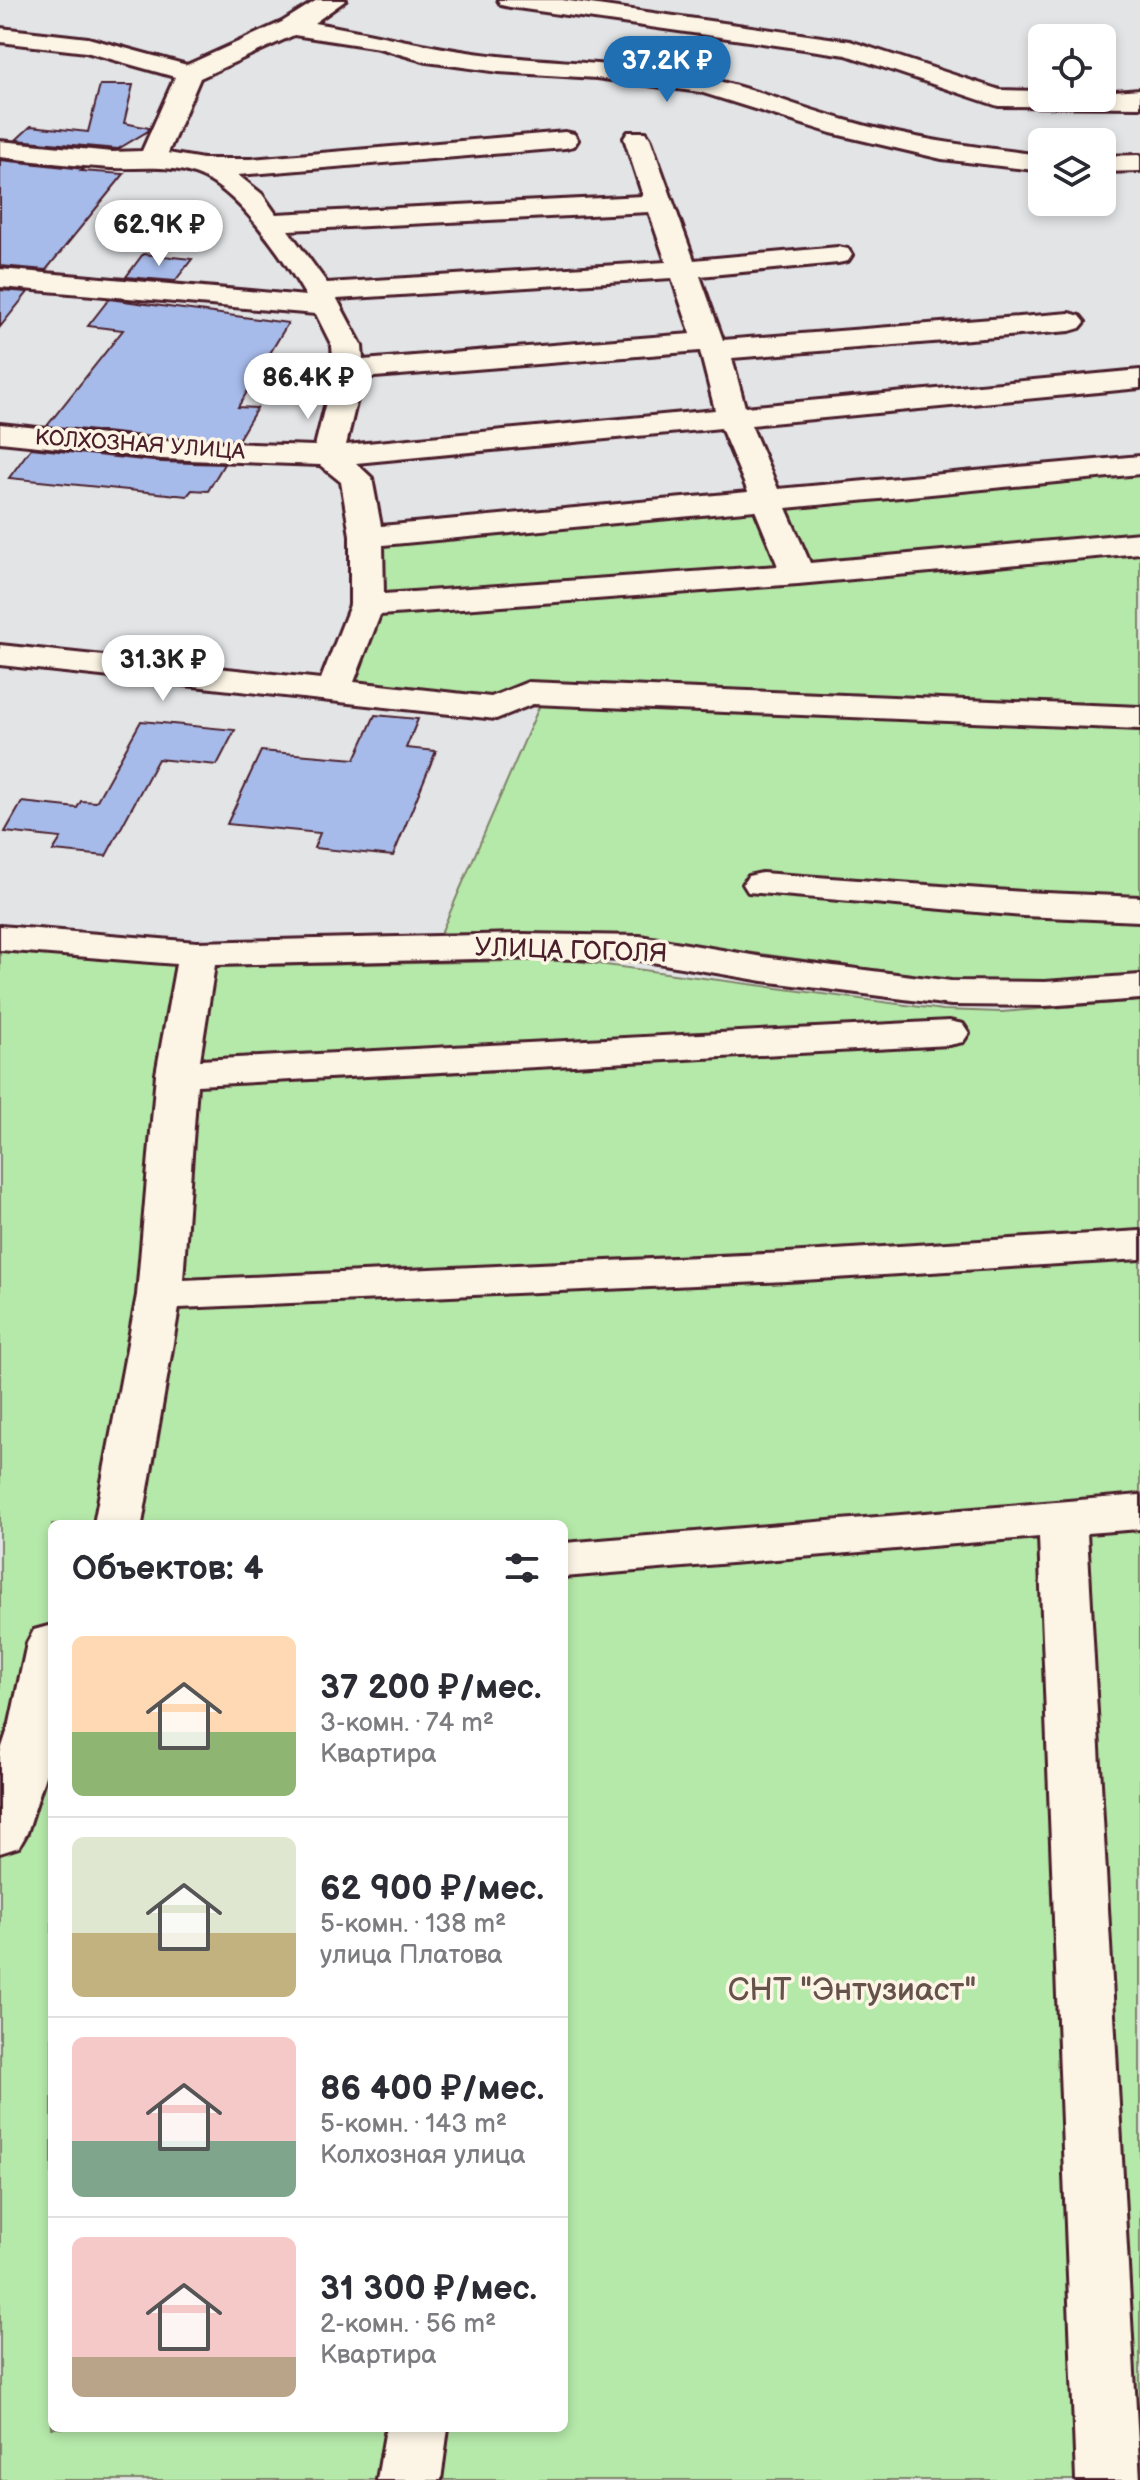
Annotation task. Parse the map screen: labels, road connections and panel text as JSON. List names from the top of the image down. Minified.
{"streets":{"street":["КОЛХОЗНАЯ УЛИЦА","УЛИЦА ГОГОЛЯ"]},"parks":["СНТ \"Энтузиаст\""],"page":{"price":["37.2K ₽","62.9K ₽","86.4K ₽","31.3K ₽"],"heading":"Объектов: 4","list":[{"name":"37 200 ₽/мес.","note":"3-комн. · 74 m² · Квартира"},{"name":"62 900 ₽/мес.","note":"5-комн. · 138 m² · улица Платова"},{"name":"86 400 ₽/мес.","note":"5-комн. · 143 m² · Колхозная улица"},{"name":"31 300 ₽/мес.","note":"2-комн. · 56 m² · Квартира"}]}}
